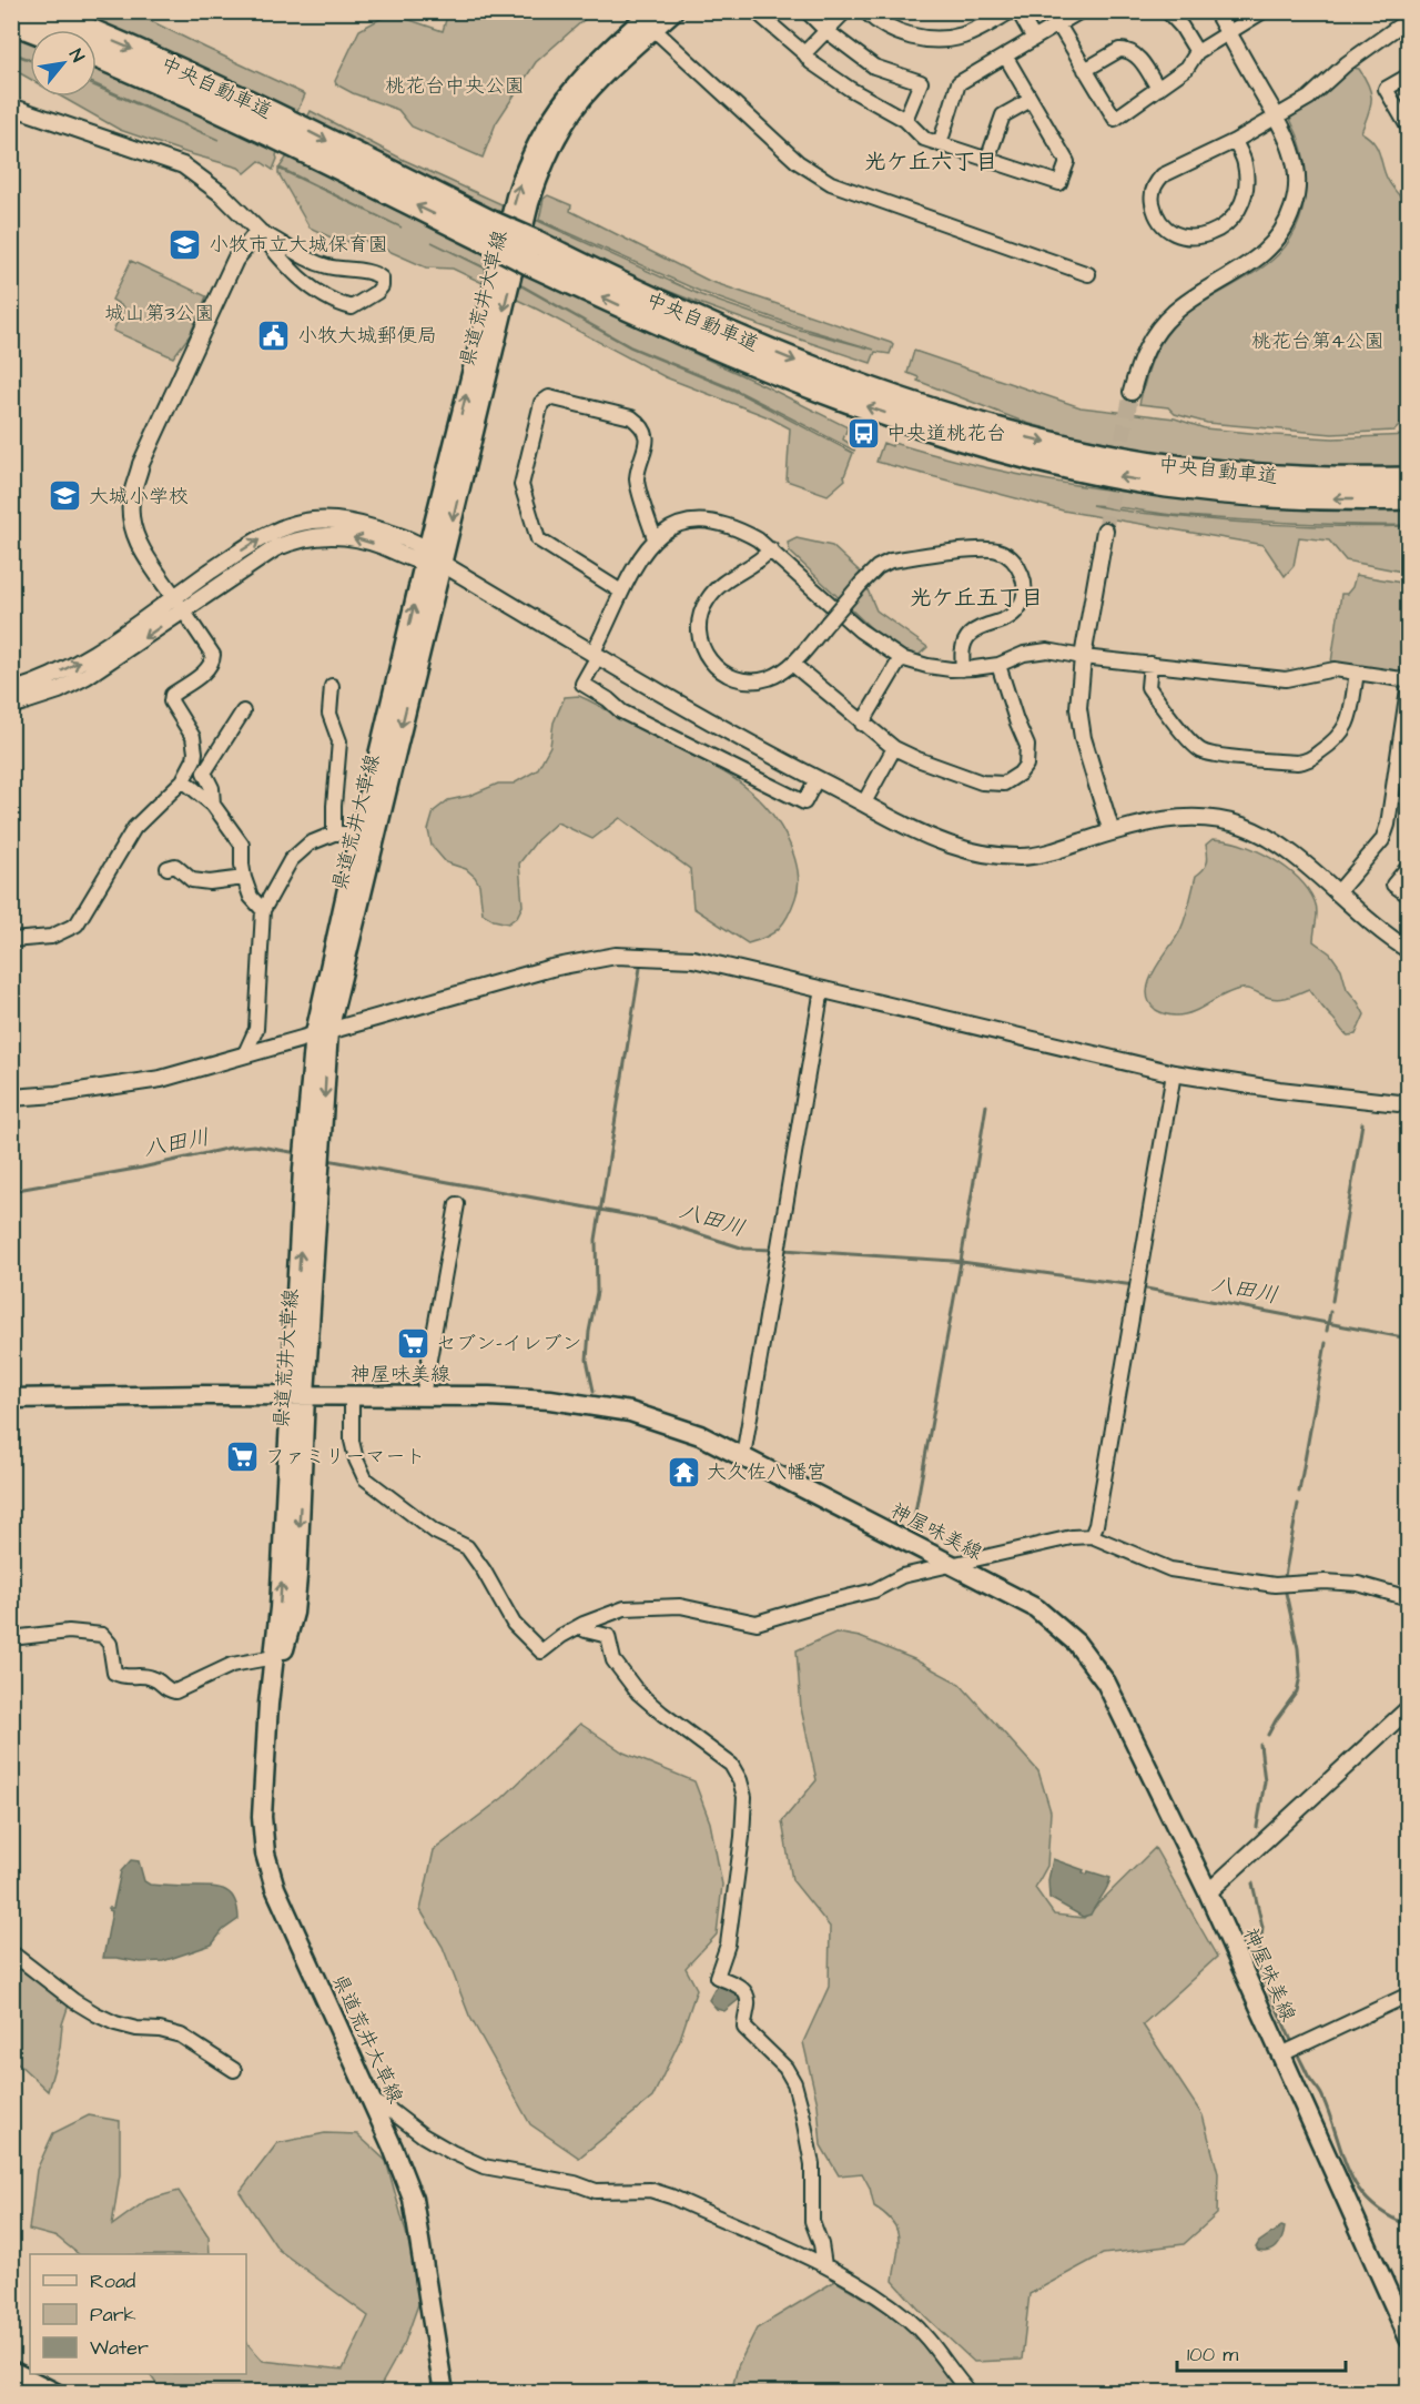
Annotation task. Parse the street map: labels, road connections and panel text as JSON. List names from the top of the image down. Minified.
{"streets":{"highway":["中央自動車道"],"main road":["県道荒井大草線","神屋味美線"]},"crossings":[["県道荒井大草線","神屋味美線"]],"districts":["光ケ丘六丁目","光ケ丘五丁目"],"water":["八田川"],"parks":["桃花台中央公園","城山第3公園","桃花台第4公園"],"places":{"school or university":["小牧市立大城保育園","大城小学校"],"public building":["小牧大城郵便局"],"bus stop":["中央道桃花台"],"supermarket":["セブン-イレブン","ファミリーマート"],"temple":["大久佐八幡宮"]},"legend":["Road","Park","Water"],"scale_bar":"100 m","north":"top right"}
